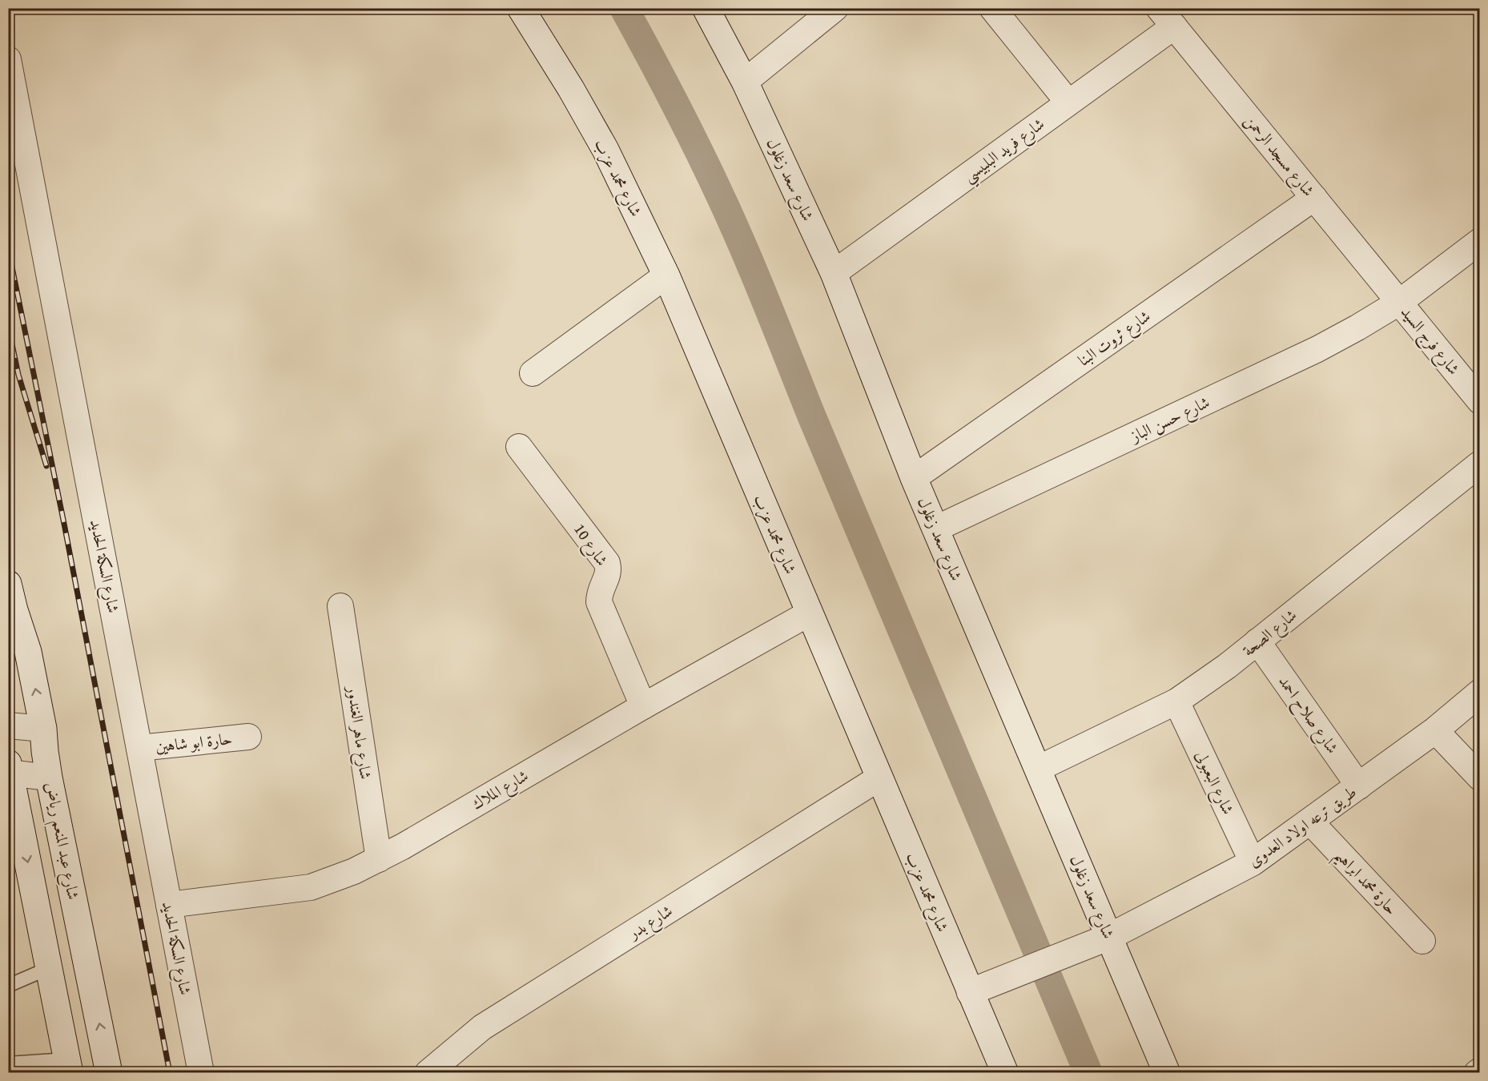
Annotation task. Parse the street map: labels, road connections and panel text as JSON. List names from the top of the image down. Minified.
{"streets":{"main road":["شارع محمد عزب","شارع سعد زغلول","طريق ترعه اولاد العدوى","شارع عبد المنعم رياض"],"street":["شارع فريد البلبيسي","شارع مسجد الرحمن","شارع ثروت البنا","شارع فرج السيد","شارع حسن الباز","شارع 10","شارع السكة الحديد","شارع الصحة","شارع صلاح احمد","شارع ماهر الغندور","حارة ابو شاهين","شارع البعبولى","شارع الملاك","حارة محمد ابراهيم","شارع بدر"]},"crossings":[["شارع فريد البلبيسي","شارع مسجد الرحمن"],["شارع فريد البلبيسي","شارع سعد زغلول"],["شارع مسجد الرحمن","شارع ثروت البنا"],["شارع مسجد الرحمن","شارع فرج السيد"],["شارع مسجد الرحمن","شارع حسن الباز"],["شارع محمد عزب","شارع الملاك"],["شارع محمد عزب","طريق ترعه اولاد العدوى"],["شارع محمد عزب","شارع بدر"],["شارع سعد زغلول","شارع ثروت البنا"],["شارع سعد زغلول","شارع حسن الباز"],["شارع سعد زغلول","شارع الصحة"],["شارع سعد زغلول","طريق ترعه اولاد العدوى"],["شارع فرج السيد","شارع حسن الباز"],["شارع 10","شارع الملاك"],["شارع السكة الحديد","حارة ابو شاهين"],["شارع السكة الحديد","شارع الملاك"],["شارع الصحة","شارع صلاح احمد"],["شارع الصحة","شارع البعبولى"],["شارع صلاح احمد","طريق ترعه اولاد العدوى"],["شارع ماهر الغندور","شارع الملاك"],["شارع البعبولى","طريق ترعه اولاد العدوى"],["طريق ترعه اولاد العدوى","حارة محمد ابراهيم"]]}
